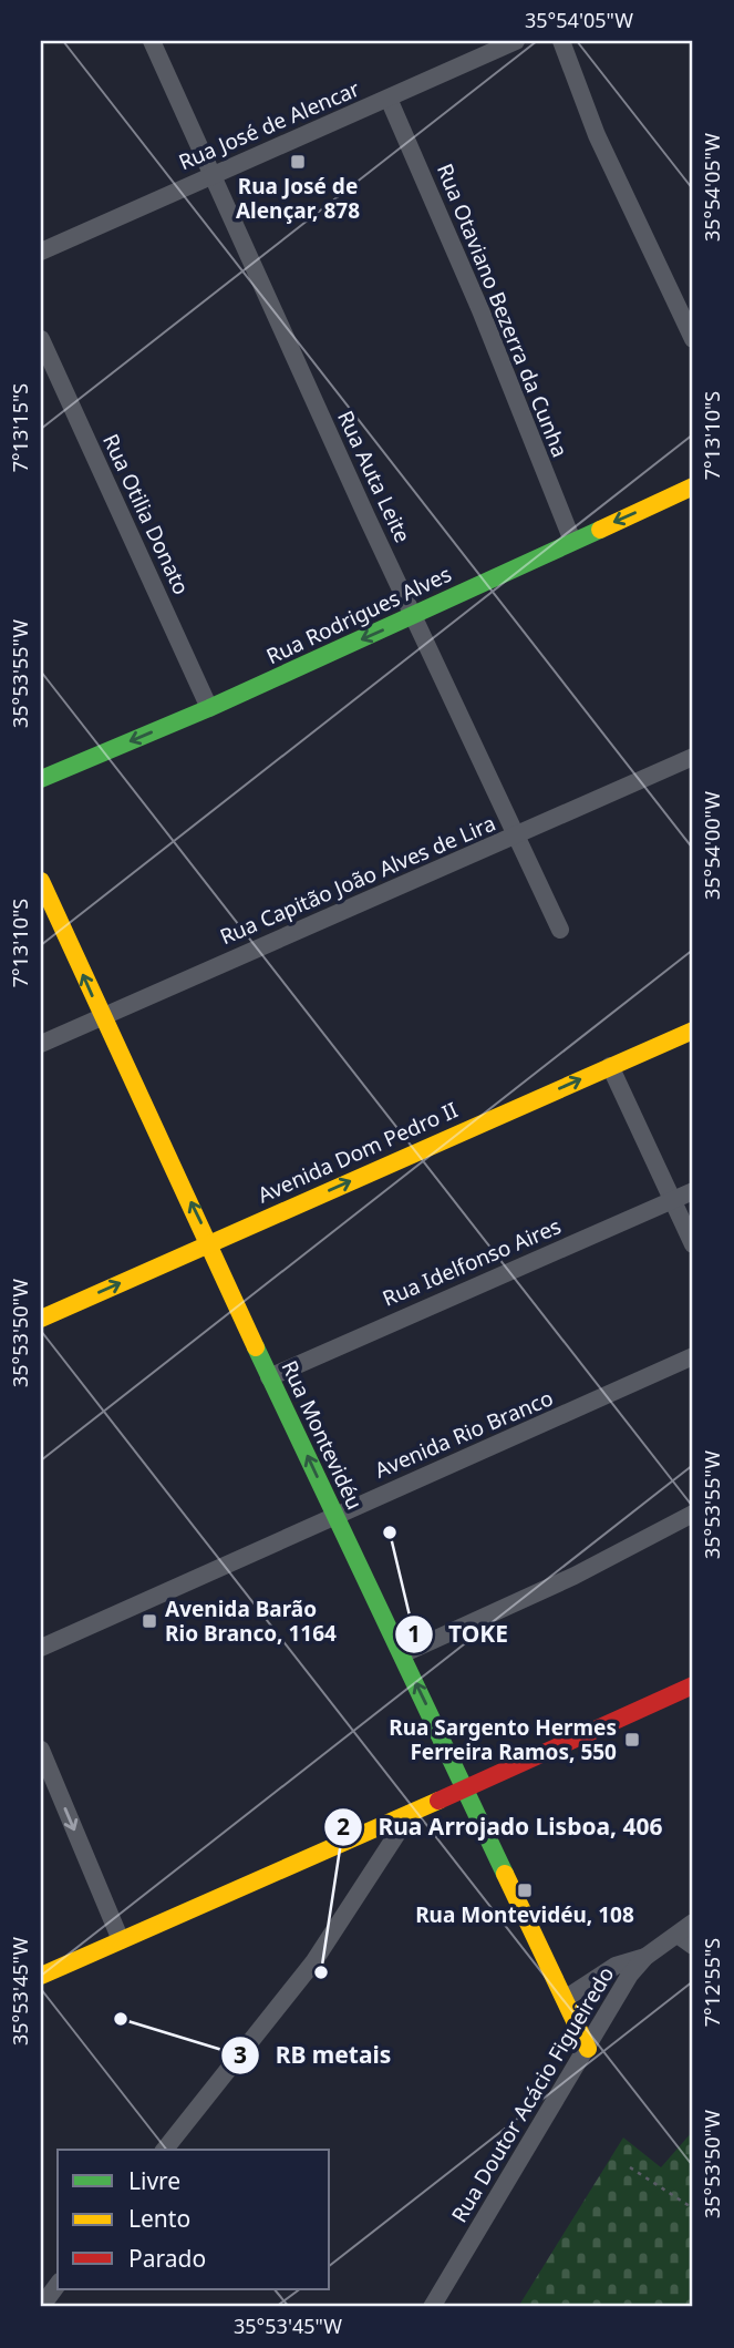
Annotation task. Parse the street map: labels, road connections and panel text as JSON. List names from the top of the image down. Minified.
{"streets":{"main road":["Rua Rodrigues Alves","Avenida Dom Pedro II","Rua Montevidéu"],"street":["Rua José de Alencar","Rua Otaviano Bezerra da Cunha","Rua Auta Leite","Rua Otilia Donato","Rua Capitão João Alves de Lira","Rua Idelfonso Aires","Avenida Rio Branco","Rua Doutor Acácio Figueiredo"]},"crossings":[["Rua José de Alencar","Rua Otaviano Bezerra da Cunha"],["Rua José de Alencar","Rua Auta Leite"],["Rua Otaviano Bezerra da Cunha","Rua Rodrigues Alves"],["Rua Auta Leite","Rua Rodrigues Alves"],["Rua Auta Leite","Rua Capitão João Alves de Lira"],["Rua Otilia Donato","Rua Rodrigues Alves"],["Rua Capitão João Alves de Lira","Rua Montevidéu"],["Avenida Dom Pedro II","Rua Montevidéu"],["Rua Idelfonso Aires","Rua Montevidéu"],["Avenida Rio Branco","Rua Montevidéu"],["Rua Montevidéu","Rua Doutor Acácio Figueiredo"]],"one_way":["Rua Rodrigues Alves","Avenida Dom Pedro II","Rua Montevidéu"],"places":{"transit":["Rua José de Alençar, 878","Avenida Barão Rio Branco, 1164","Rua Sargento Hermes Ferreira Ramos, 550","Rua Montevidéu, 108"],"other":["TOKE","Rua Arrojado Lisboa, 406","RB metais"]},"legend":["Livre","Lento","Parado"],"coordinates":["35°54'05\"W","7°13'15\"S","7°13'10\"S","35°53'55\"W","35°54'00\"W","35°53'50\"W","7°12'55\"S","35°53'45\"W"]}
